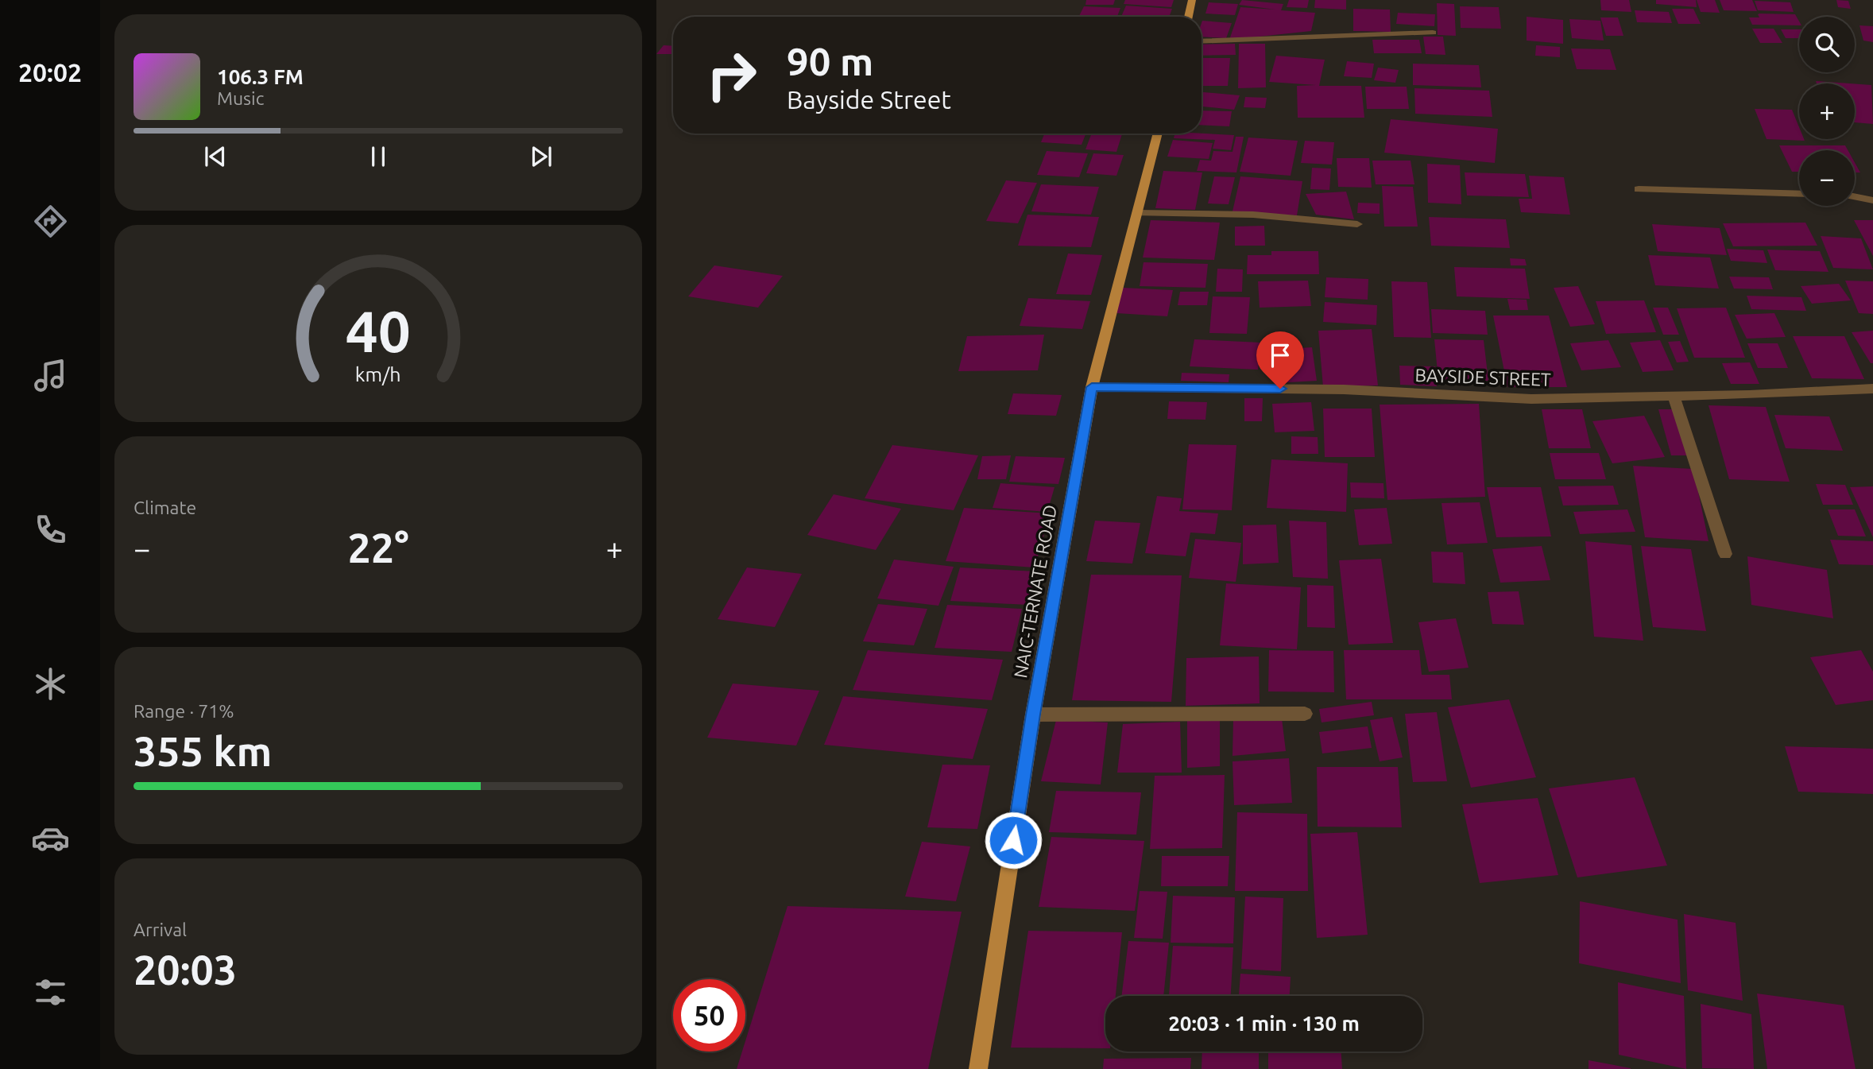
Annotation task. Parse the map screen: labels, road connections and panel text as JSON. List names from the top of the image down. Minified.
{"streets":{"main road":["NAIC-TERNATE ROAD"],"street":["BAYSIDE STREET"]},"crossings":[["BAYSIDE STREET","NAIC-TERNATE ROAD"]],"page":{"tabs":"20:02","map_buttons":["+","−"],"turn":["90 m","Bayside Street"],"song":["106.3 FM","Music"],"tile":["Climate",["Range · 71%","355 km"],["Arrival","20:03"]],"heat":["−","22°","+"],"limit":"50","trip":"20:03 · 1 min · 130 m","gauge":["40","km/h"]}}
